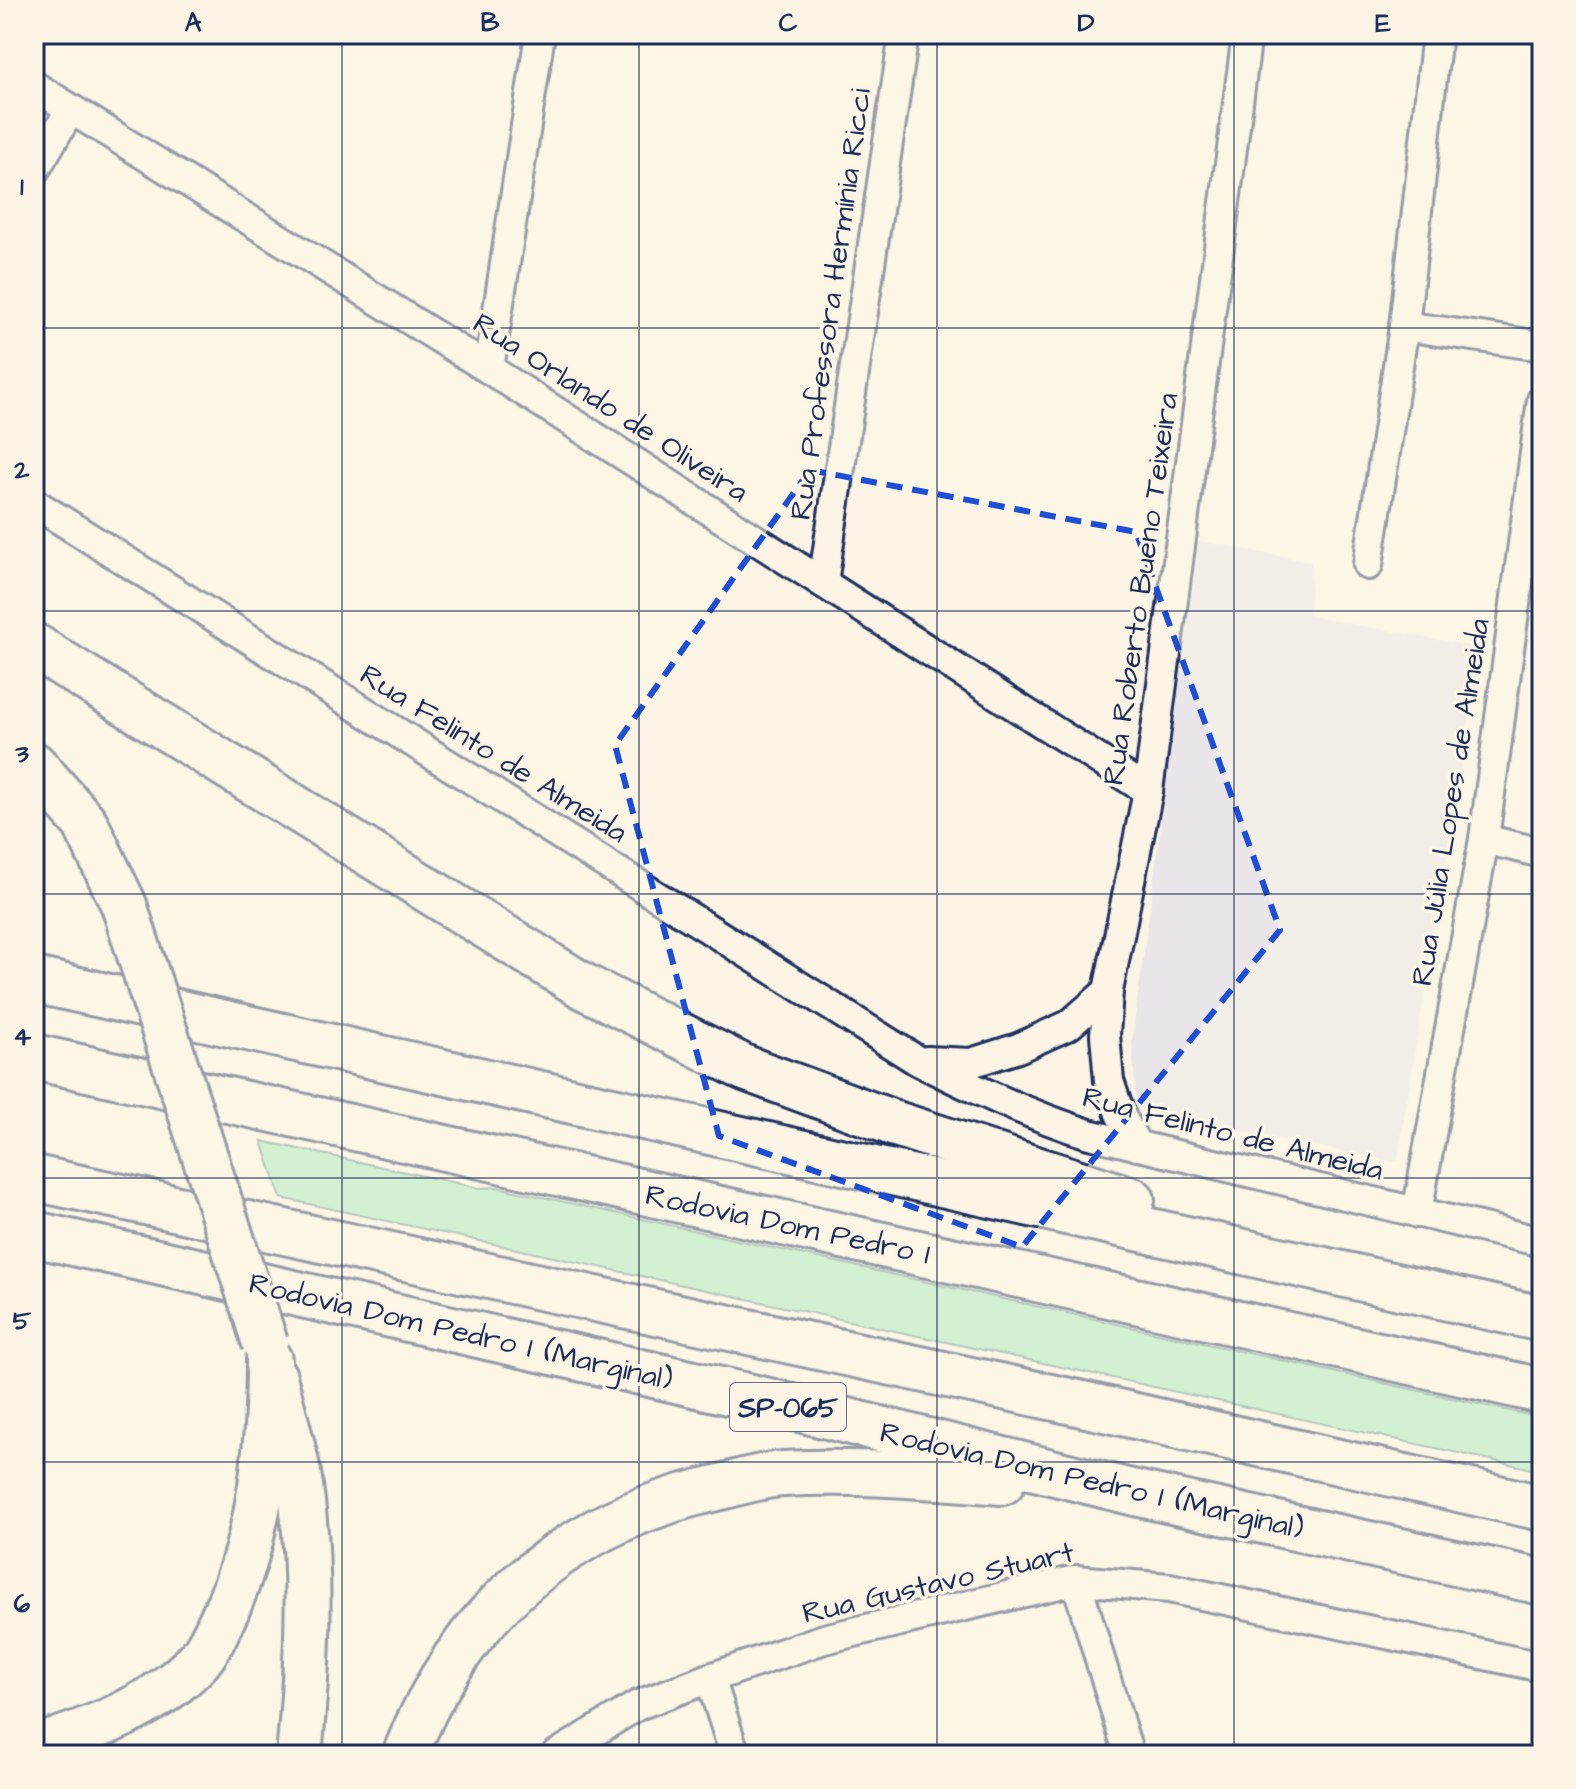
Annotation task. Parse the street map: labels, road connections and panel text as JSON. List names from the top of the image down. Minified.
{"streets":{"main road":["Rodovia Dom Pedro I","Rodovia Dom Pedro I (Marginal)","SP-065"],"street":["Rua Professora Hermínia Ricci","Rua Orlando de Oliveira","Rua Roberto Bueno Teixeira","Rua Felinto de Almeida","Rua Júlia Lopes de Almeida","Rua Gustavo Stuart"]},"crossings":[["Rua Professora Hermínia Ricci","Rua Orlando de Oliveira"],["Rua Orlando de Oliveira","Rua Roberto Bueno Teixeira"],["Rua Roberto Bueno Teixeira","Rua Felinto de Almeida"],["Rua Felinto de Almeida","Rua Júlia Lopes de Almeida"]],"grid":{"columns":["A","B","C","D","E"],"rows":["1","2","3","4","5","6"]}}
